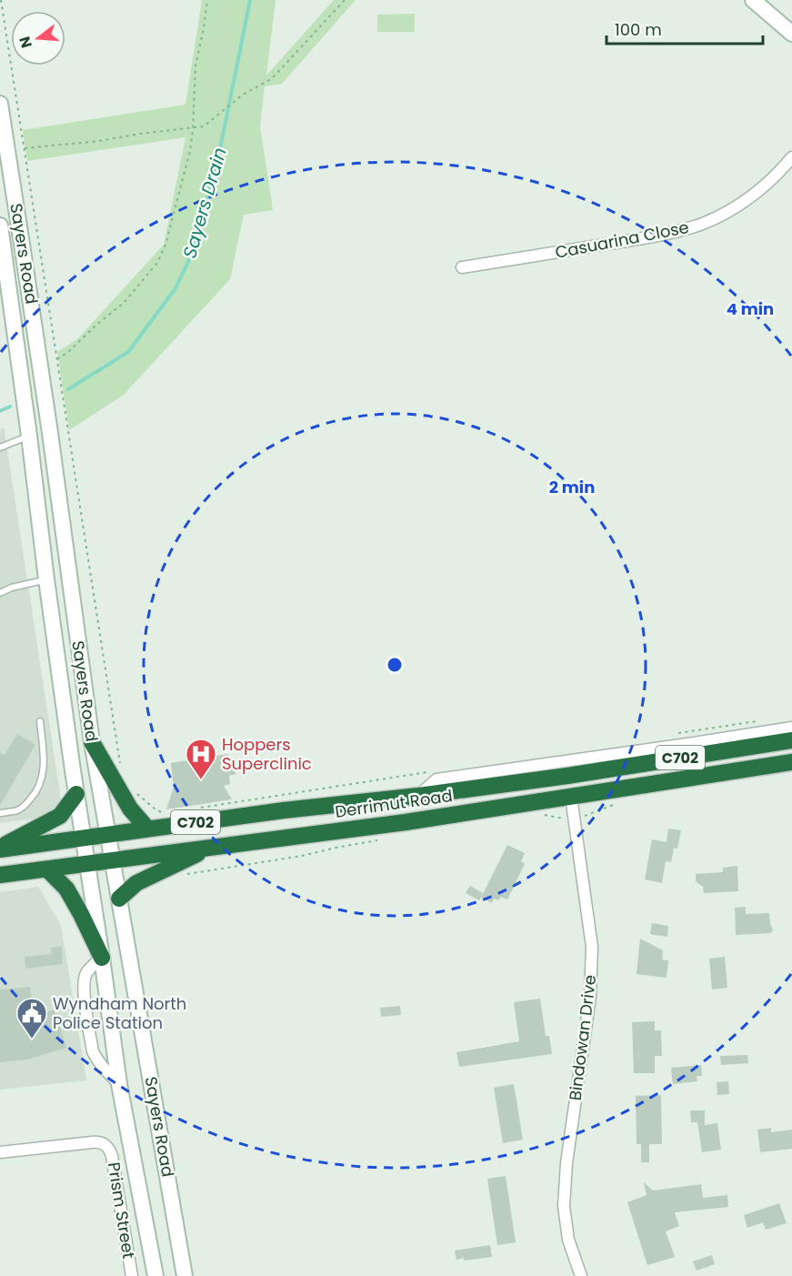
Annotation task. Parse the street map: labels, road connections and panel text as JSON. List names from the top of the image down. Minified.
{"streets":{"highway":["C702","Derrimut Road"],"main road":["Sayers Road"],"street":["Casuarina Close","Bindowan Drive","Prism Street"]},"crossings":[["Sayers Road","Derrimut Road"],["Derrimut Road","Bindowan Drive"]],"water":["Sayers Drain"],"places":{"hospital":["Hoppers Superclinic"],"public building":["Wyndham North Police Station"]},"scale_bar":"100 m","north":"left","rings":["4 min","2 min"]}
